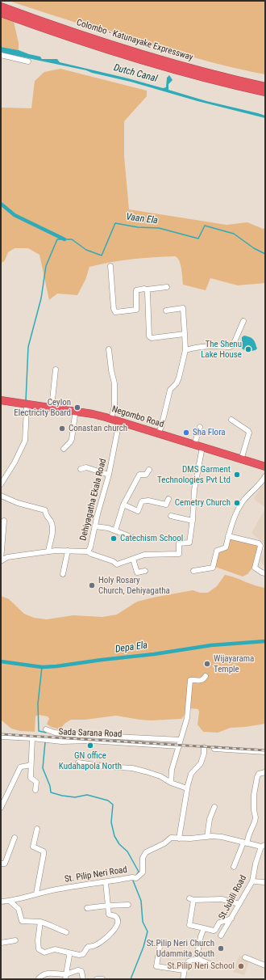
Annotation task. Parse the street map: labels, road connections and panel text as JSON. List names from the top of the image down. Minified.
{"streets":{"highway":["Colombo - Katunayake Expressway","Negombo Road"],"street":["Dehiyagatha Ekala Road","Sada Sarana Road","St. Pilip Neri Road","St.Jubili Road"]},"crossings":[["Negombo Road","Dehiyagatha Ekala Road"],["St. Pilip Neri Road","St.Jubili Road"]],"water":["Dutch Canal","Vaan Ela","Depa Ela"],"places":["The Shenu Lake House","Ceylon Electricity Board","Conastan church","Sha Flora","DMS Garment Technologies Pvt Ltd","Cemetry Church","Catechism School","Holy Rosary Church, Dehiyagatha","Wijayarama Temple","GN office Kudahapola North","St.Pilip Neri Church Udammita South","St.Pilip Neri School"]}
